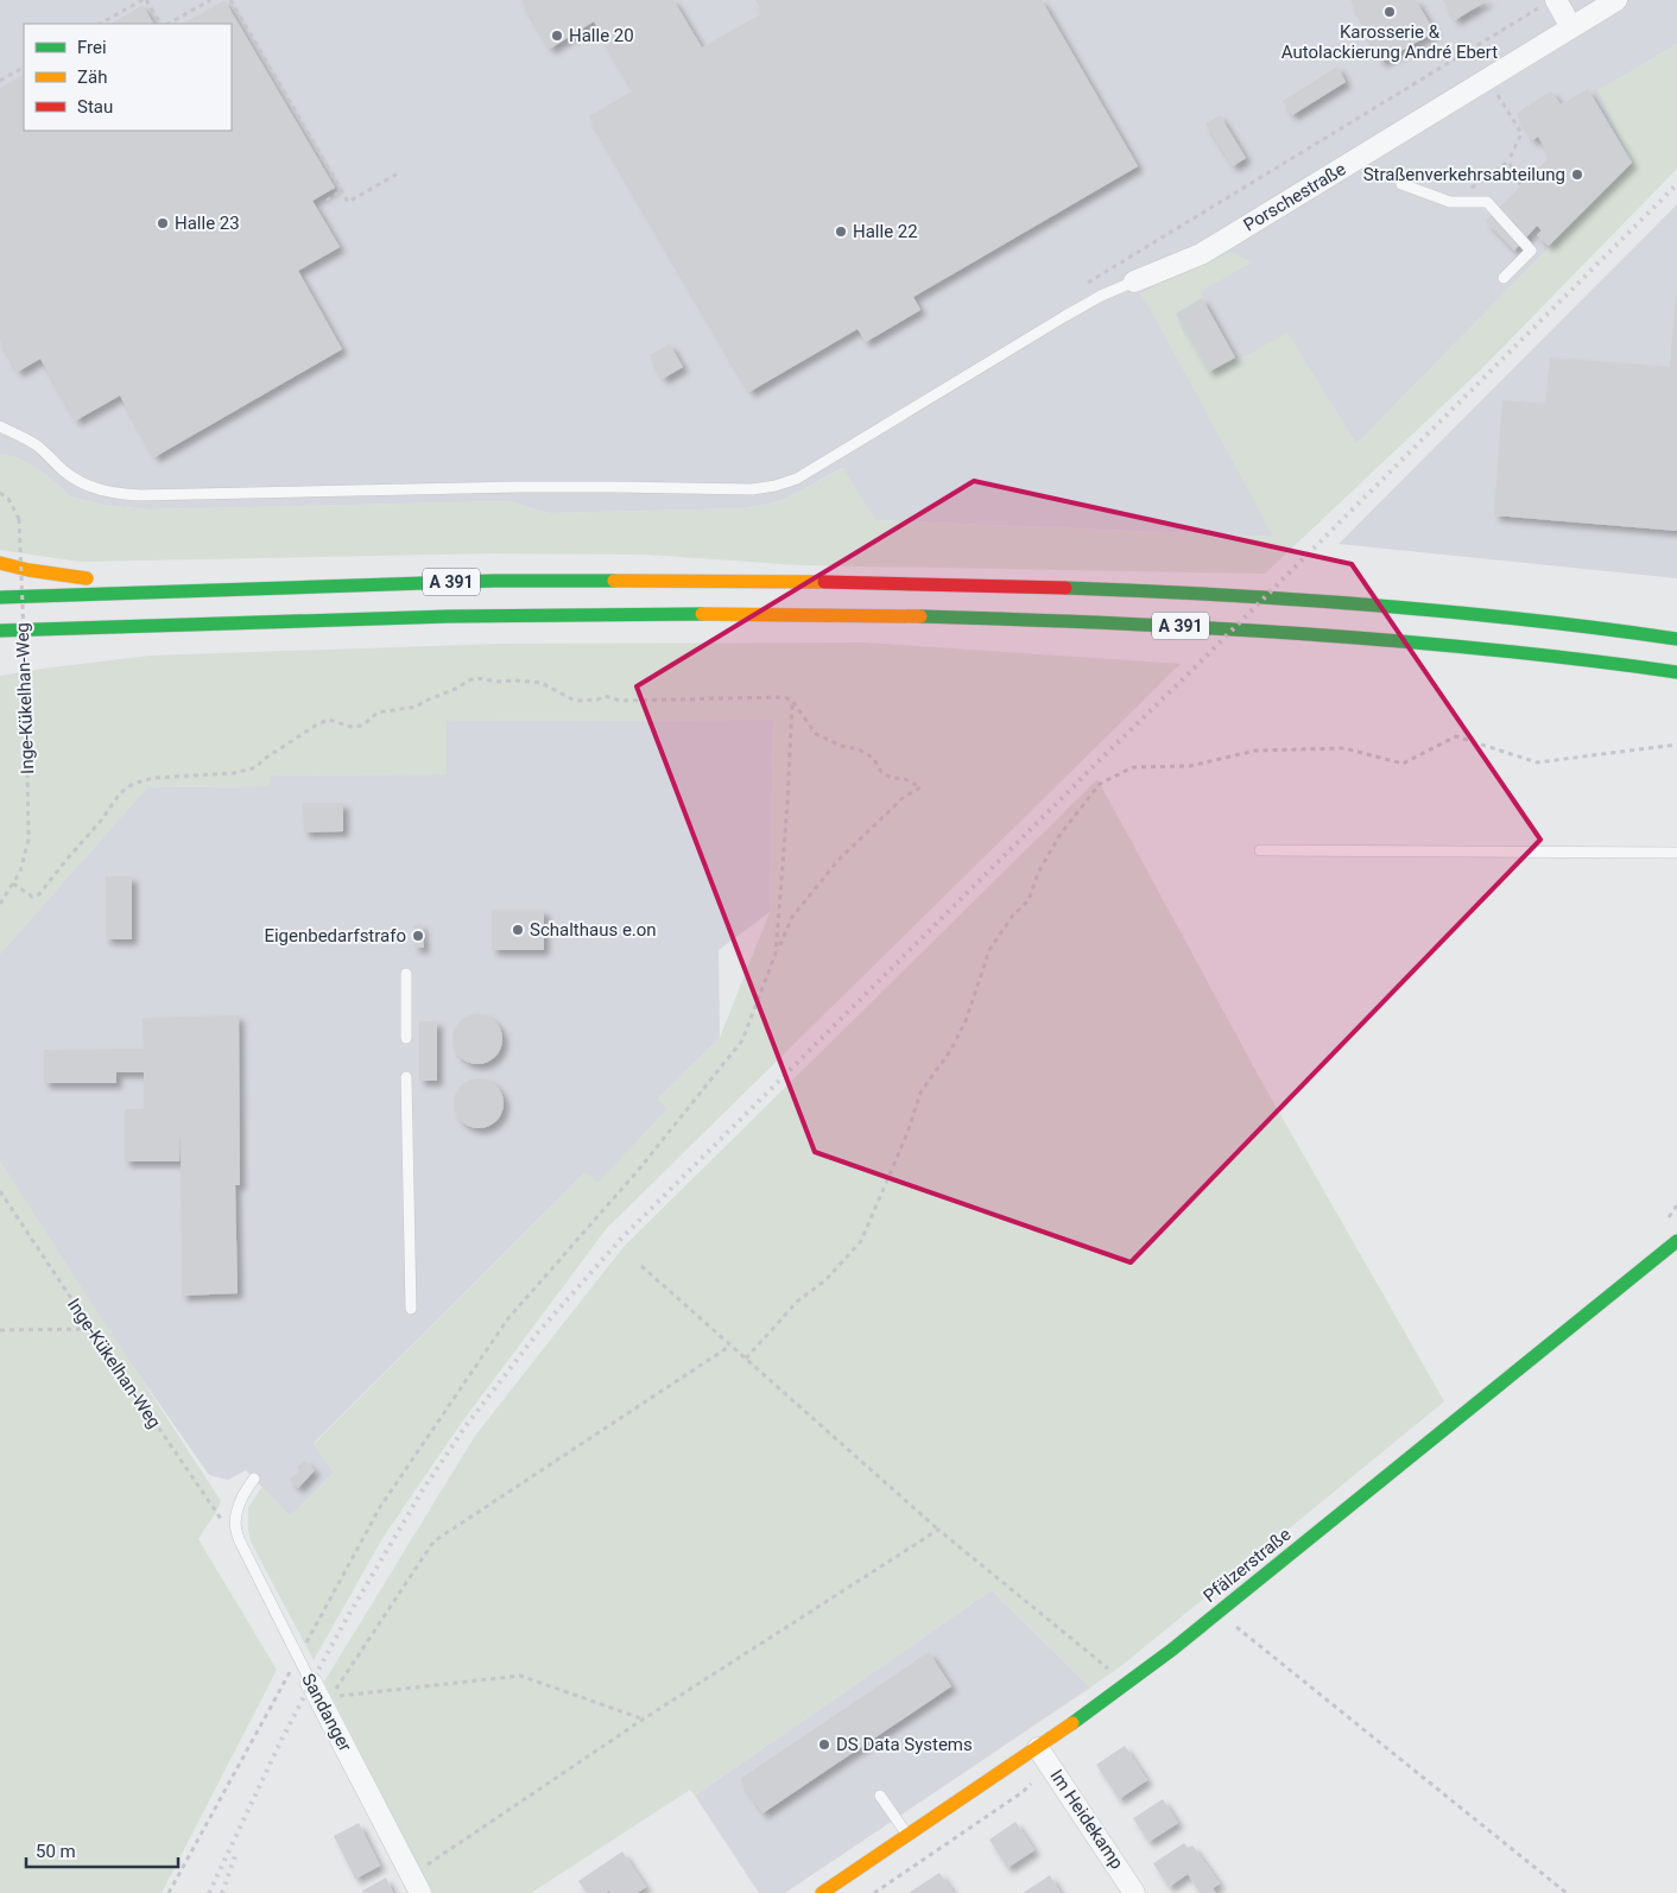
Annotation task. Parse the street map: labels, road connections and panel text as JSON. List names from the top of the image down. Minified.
{"streets":{"main road":["A 391","Pfälzerstraße"],"street":["Porschestraße","Sandanger","Im Heidekamp"],"path":["Inge-Kükelhan-Weg"]},"crossings":[["Inge-Kükelhan-Weg","Sandanger"],["Pfälzerstraße","Im Heidekamp"]],"places":["Karosserie & Autolackierung André Ebert","Halle 20","Straßenverkehrsabteilung","Halle 23","Halle 22","Schalthaus e.on","Eigenbedarfstrafo","DS Data Systems"],"legend":["Frei","Zäh","Stau"],"scale_bar":"50 m"}
